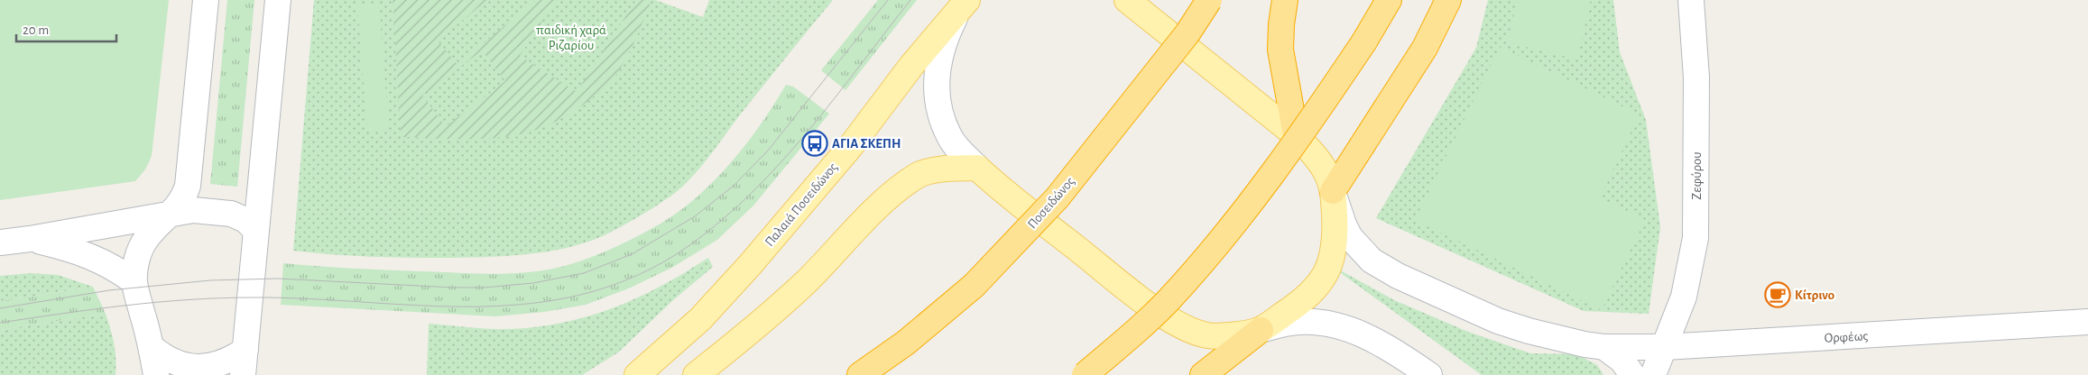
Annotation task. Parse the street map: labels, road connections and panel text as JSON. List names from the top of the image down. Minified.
{"streets":{"highway":["Ποσειδώνος"],"main road":["Παλαιά Ποσειδώνος"],"street":["Ζεφύρου","Ορφέως"]},"crossings":[["Ζεφύρου","Ορφέως"]],"parks":["παιδική χαρά Ριζαρίου"],"places":{"bus stop":["ΑΓΙΑ ΣΚΕΠΗ"],"cafe":["Κίτρινο"]},"scale_bar":"20 m"}
